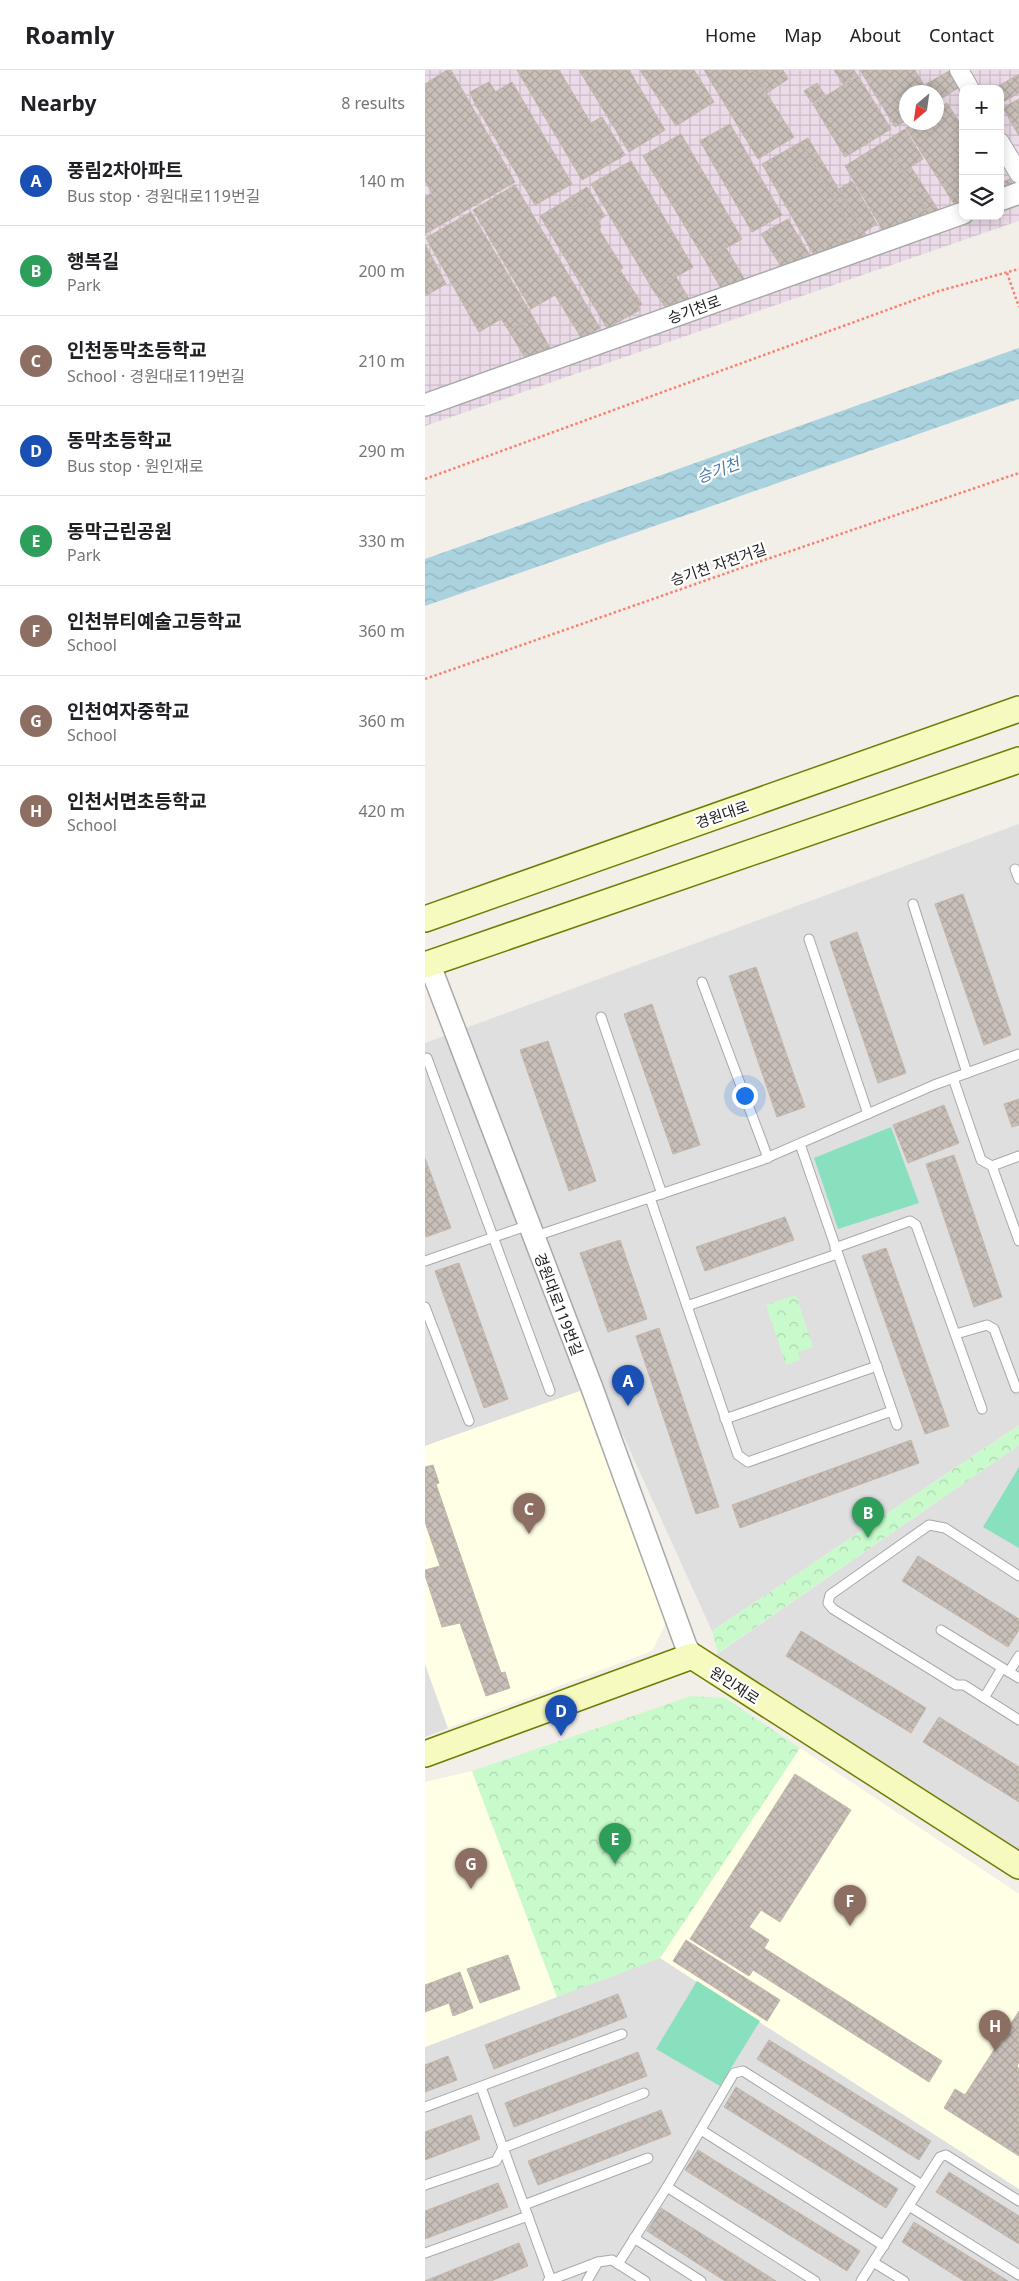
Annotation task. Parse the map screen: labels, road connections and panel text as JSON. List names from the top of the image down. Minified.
{"streets":{"main road":["경원대로","원인재로"],"street":["승기천로","경원대로119번길"],"path":["승기천 자전거길"]},"crossings":[["경원대로119번길","원인재로"]],"water":["승기천"],"north":"bottom left","page":{"header":"Roamly","nav":["Home","Map","About","Contact"],"heading":["Nearby","8 results"],"map_buttons":["+","−"],"list":[{"mark":"A","name":"풍림2차아파트","note":"Bus stop · 경원대로119번길","value":"140 m"},{"mark":"B","name":"행복길","note":"Park","value":"200 m"},{"mark":"C","name":"인천동막초등학교","note":"School · 경원대로119번길","value":"210 m"},{"mark":"D","name":"동막초등학교","note":"Bus stop · 원인재로","value":"290 m"},{"mark":"E","name":"동막근린공원","note":"Park","value":"330 m"},{"mark":"F","name":"인천뷰티예술고등학교","note":"School","value":"360 m"},{"mark":"G","name":"인천여자중학교","note":"School","value":"360 m"},{"mark":"H","name":"인천서면초등학교","note":"School","value":"420 m"}],"pins":["A","C","B","D","E","G","F","H"]}}
